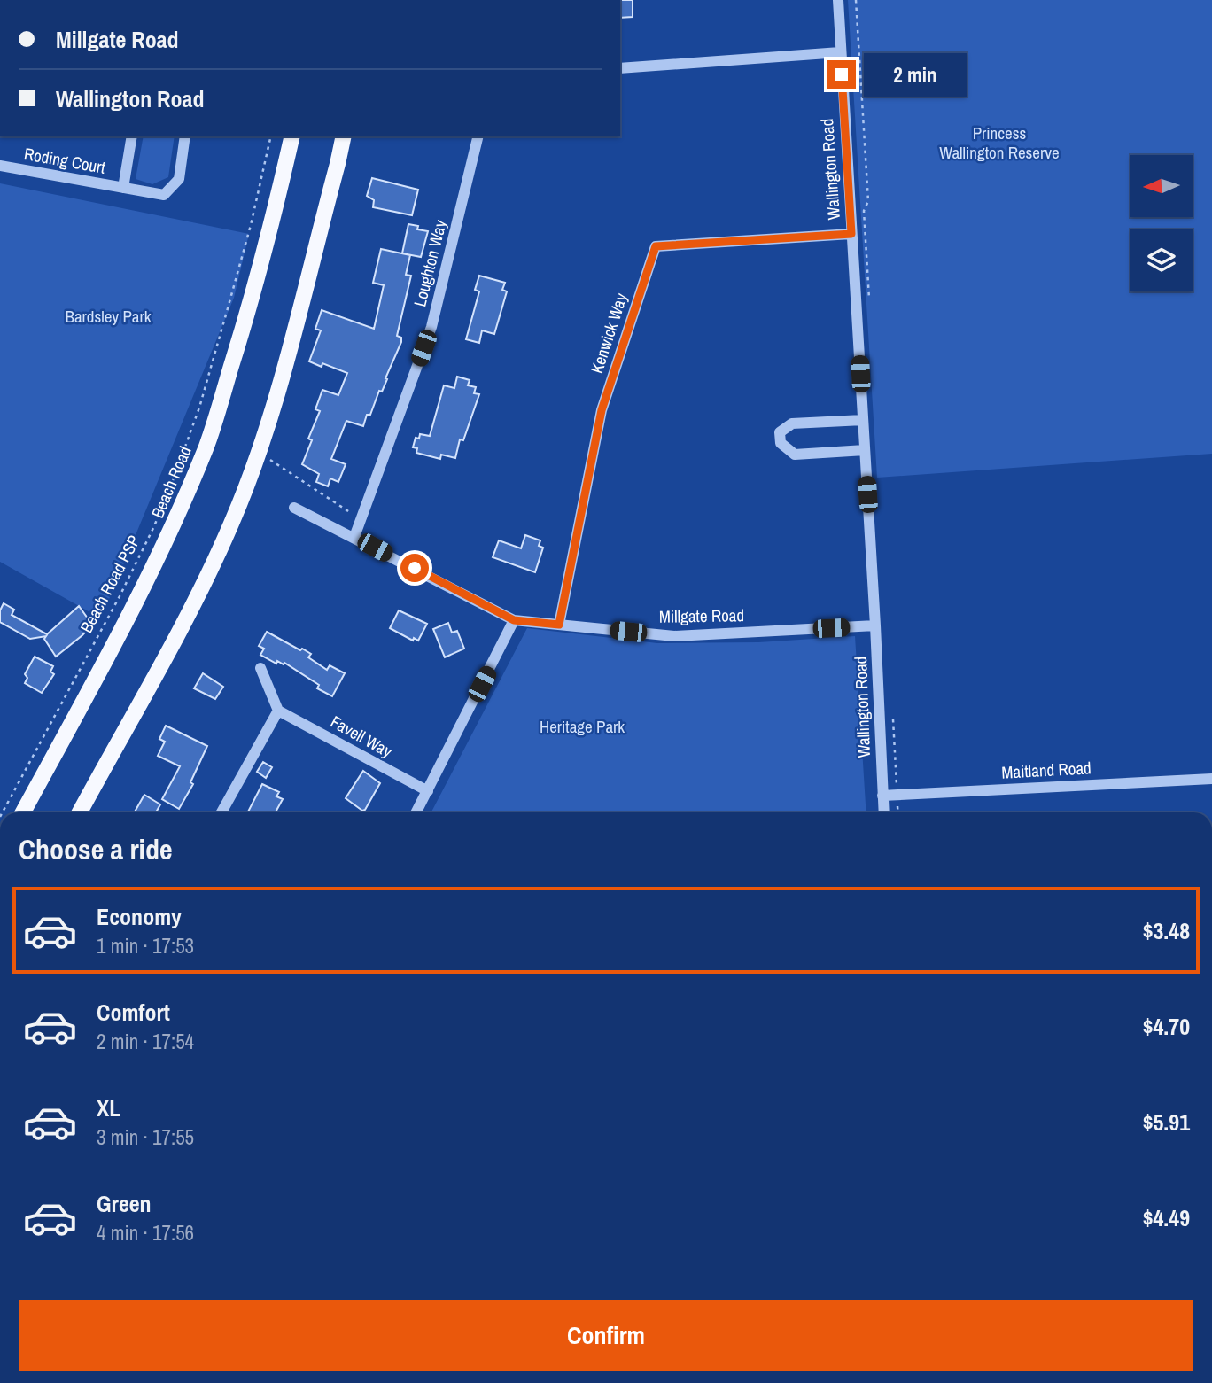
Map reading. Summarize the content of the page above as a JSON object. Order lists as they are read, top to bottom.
{
  "streets": {
    "main road": ["Beach Road"],
    "street": [
      "Roding Court",
      "Wallington Road",
      "Loughton Way",
      "Kenwick Way",
      "Millgate Road",
      "Favell Way",
      "Maitland Road"
    ],
    "path": ["Beach Road PSP"]
  },
  "crossings": [
    ["Wallington Road", "Kenwick Way"],
    ["Wallington Road", "Millgate Road"],
    ["Wallington Road", "Maitland Road"],
    ["Loughton Way", "Millgate Road"],
    ["Kenwick Way", "Millgate Road"]
  ],
  "parks": ["Princess Wallington Reserve", "Bardsley Park", "Heritage Park"],
  "north": "left",
  "page": {
    "banner": ["Millgate Road", "Wallington Road"],
    "bubble": "2 min",
    "heading": "Choose a ride",
    "list": [
      {
        "name": "Economy",
        "note": "1 min · 17:53",
        "value": "$3.48"
      },
      {
        "name": "Comfort",
        "note": "2 min · 17:54",
        "value": "$4.70"
      },
      {
        "name": "XL",
        "note": "3 min · 17:55",
        "value": "$5.91"
      },
      {
        "name": "Green",
        "note": "4 min · 17:56",
        "value": "$4.49"
      }
    ],
    "buttons": "Confirm"
  }
}
